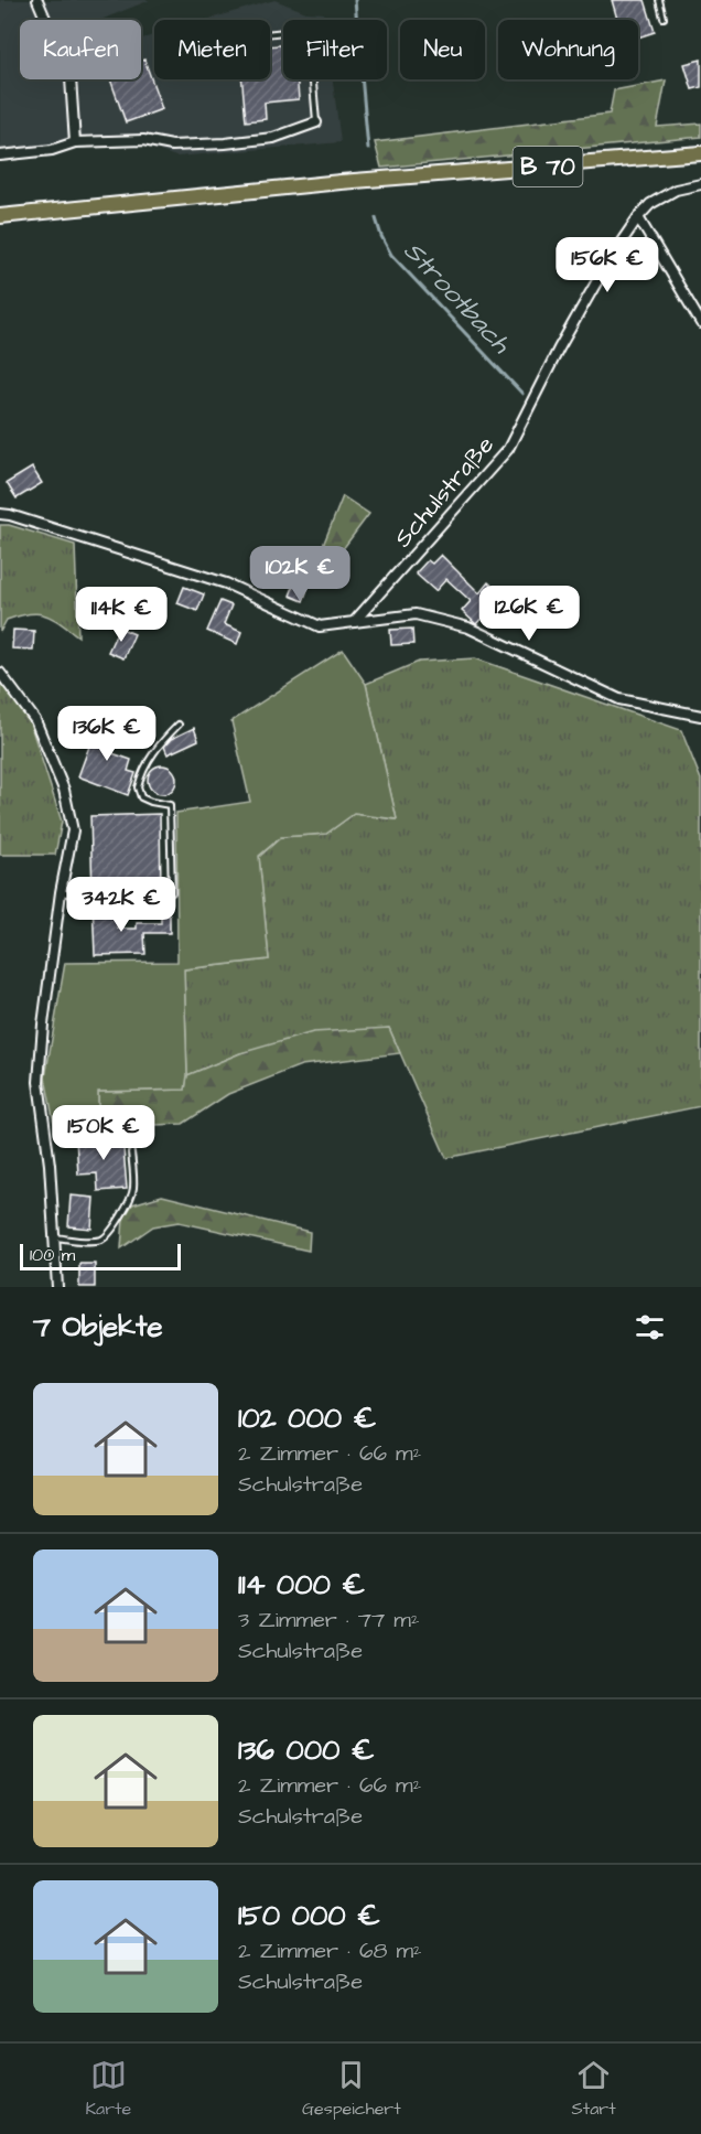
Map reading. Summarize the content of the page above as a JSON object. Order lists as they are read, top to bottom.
{
  "streets": {
    "main road": ["B 70"],
    "street": ["Schulstraße"]
  },
  "water": ["Strootbach"],
  "scale_bar": "100 m",
  "page": {
    "chip": [
      "Kaufen",
      "Mieten",
      "Filter",
      "Neu",
      "Wohnung"
    ],
    "price": [
      "156K €",
      "102K €",
      "126K €",
      "114K €",
      "136K €",
      "342K €",
      "150K €"
    ],
    "scale": "100 m",
    "heading": "7 Objekte",
    "list": [
      {
        "name": "102 000 €",
        "note": "2 Zimmer · 66 m² · Schulstraße"
      },
      {
        "name": "114 000 €",
        "note": "3 Zimmer · 77 m² · Schulstraße"
      },
      {
        "name": "136 000 €",
        "note": "2 Zimmer · 66 m² · Schulstraße"
      },
      {
        "name": "150 000 €",
        "note": "2 Zimmer · 68 m² · Schulstraße"
      }
    ],
    "tabs": ["Karte", "Gespeichert", "Start"]
  }
}
